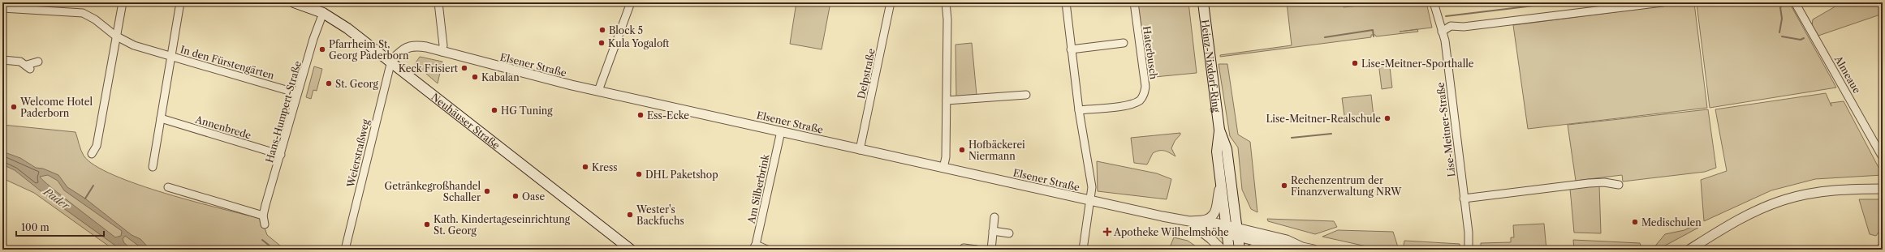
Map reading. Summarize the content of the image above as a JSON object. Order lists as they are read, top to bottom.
{
  "streets": {
    "main road": ["Heinz-Nixdorf-Ring", "Neuhäuser Straße"],
    "street": [
      "Haterbusch",
      "In den Fürstengärten",
      "Elsener Straße",
      "Delpstraße",
      "Almeaue",
      "Hans-Humpert-Straße",
      "Annenbrede",
      "Lise-Meitner-Straße",
      "Weierstraßweg",
      "Am Silberbrink"
    ]
  },
  "crossings": [
    ["In den Fürstengärten", "Hans-Humpert-Straße"],
    ["In den Fürstengärten", "Annenbrede"],
    ["Elsener Straße", "Heinz-Nixdorf-Ring"],
    ["Elsener Straße", "Delpstraße"],
    ["Elsener Straße", "Neuhäuser Straße"],
    ["Elsener Straße", "Weierstraßweg"],
    ["Elsener Straße", "Am Silberbrink"],
    ["Hans-Humpert-Straße", "Neuhäuser Straße"],
    ["Hans-Humpert-Straße", "Annenbrede"],
    ["Neuhäuser Straße", "Weierstraßweg"]
  ],
  "water": ["Pader"],
  "places": {
    "other": [
      "Block 5",
      "Kula Yogaloft",
      "Pfarrheim St, Georg Paderborn",
      "Lise-Meitner-Sporthalle",
      "Keck Frisiert",
      "Kabalan",
      "St. Georg",
      "Welcome Hotel Paderborn",
      "HG Tuning",
      "Ess-Ecke",
      "Lise-Meitner-Realschule",
      "Hofbäckerei Niermann",
      "Kress",
      "DHL Paketshop",
      "Rechenzentrum der Finanzverwaltung NRW",
      "Getränkegroßhandel Schaller",
      "Oase",
      "Wester's Backfuchs",
      "Medischulen",
      "Kath. Kindertageseinrichtung St. Georg"
    ],
    "health": ["Apotheke Wilhelmshöhe"]
  },
  "scale_bar": "100 m"
}
